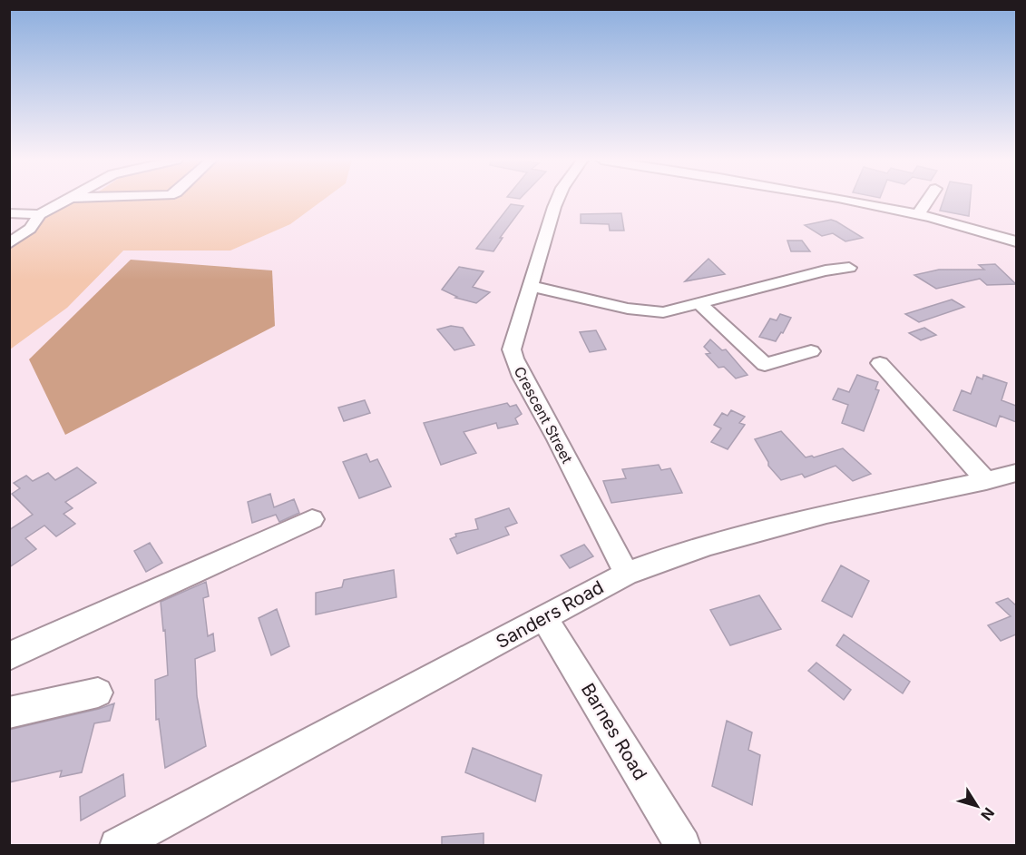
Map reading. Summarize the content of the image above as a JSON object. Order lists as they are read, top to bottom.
{
  "streets": {
    "street": ["Crescent Street", "Sanders Road", "Barnes Road"]
  },
  "crossings": [
    ["Crescent Street", "Sanders Road"],
    ["Sanders Road", "Barnes Road"]
  ],
  "north": "bottom right"
}
